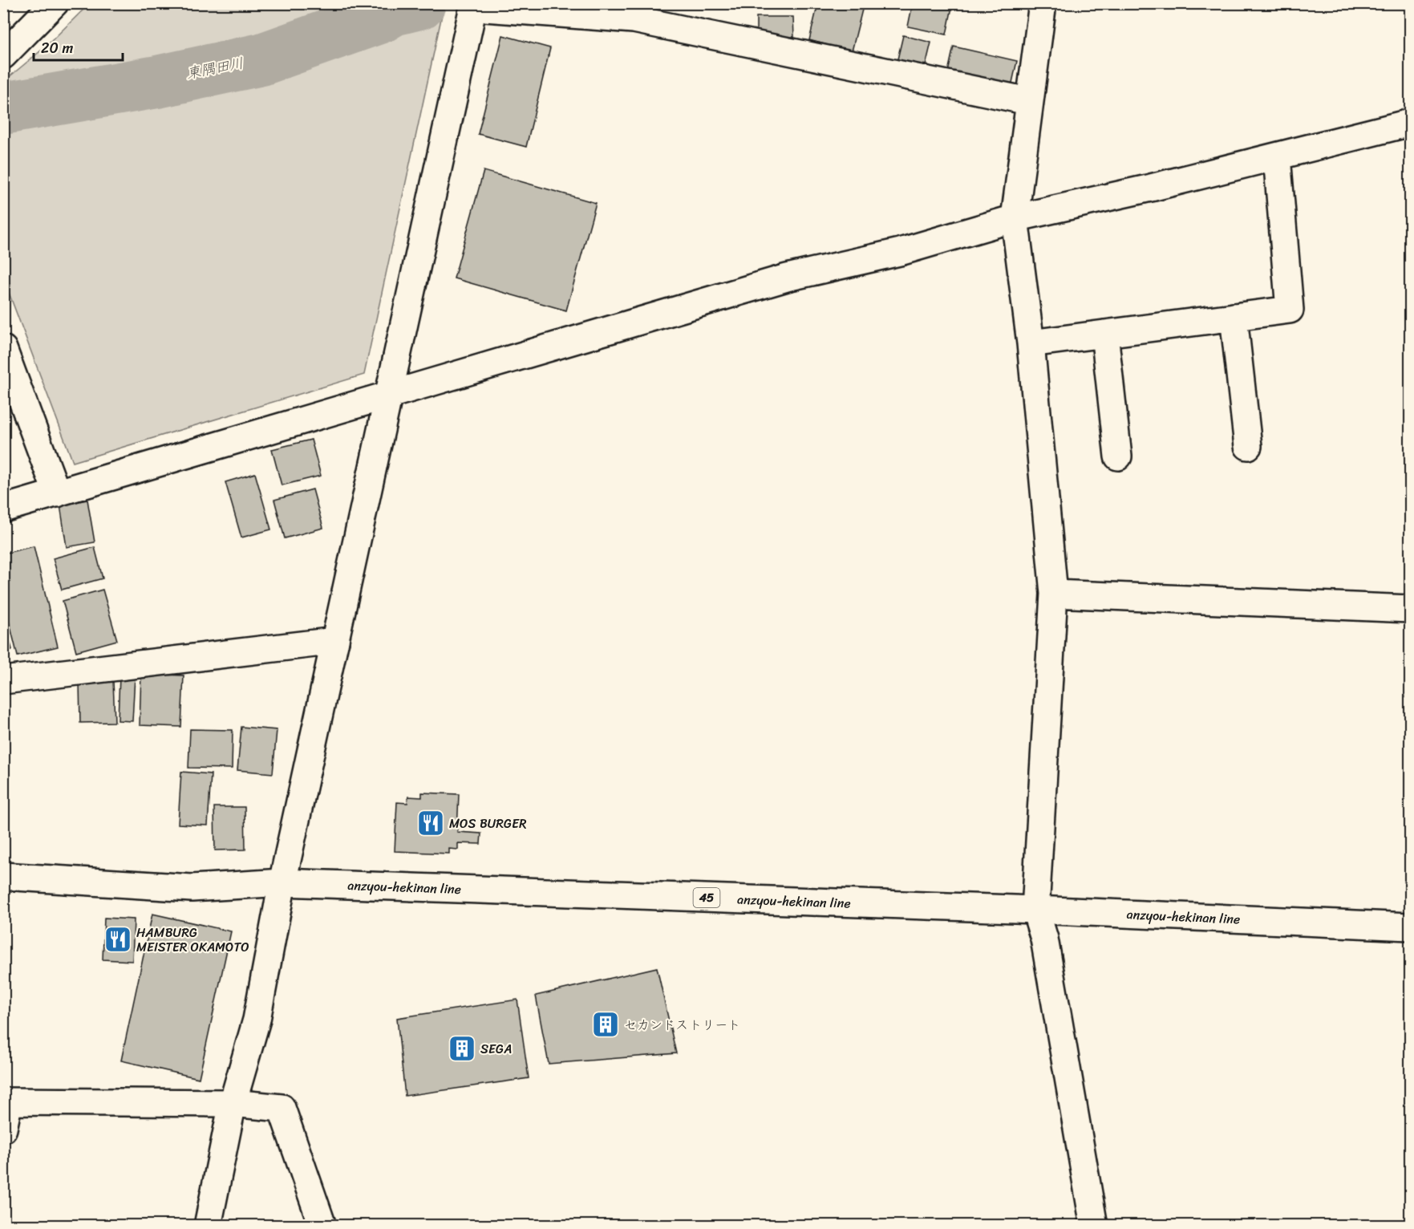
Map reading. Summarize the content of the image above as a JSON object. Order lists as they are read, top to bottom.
{
  "streets": {
    "street": ["anzyou-hekinan line", "45"]
  },
  "water": ["東隅田川"],
  "places": {
    "restaurant": ["MOS BURGER", "HAMBURG MEISTER OKAMOTO"],
    "building": ["セカンドストリート", "SEGA"]
  },
  "scale_bar": "20 m"
}
